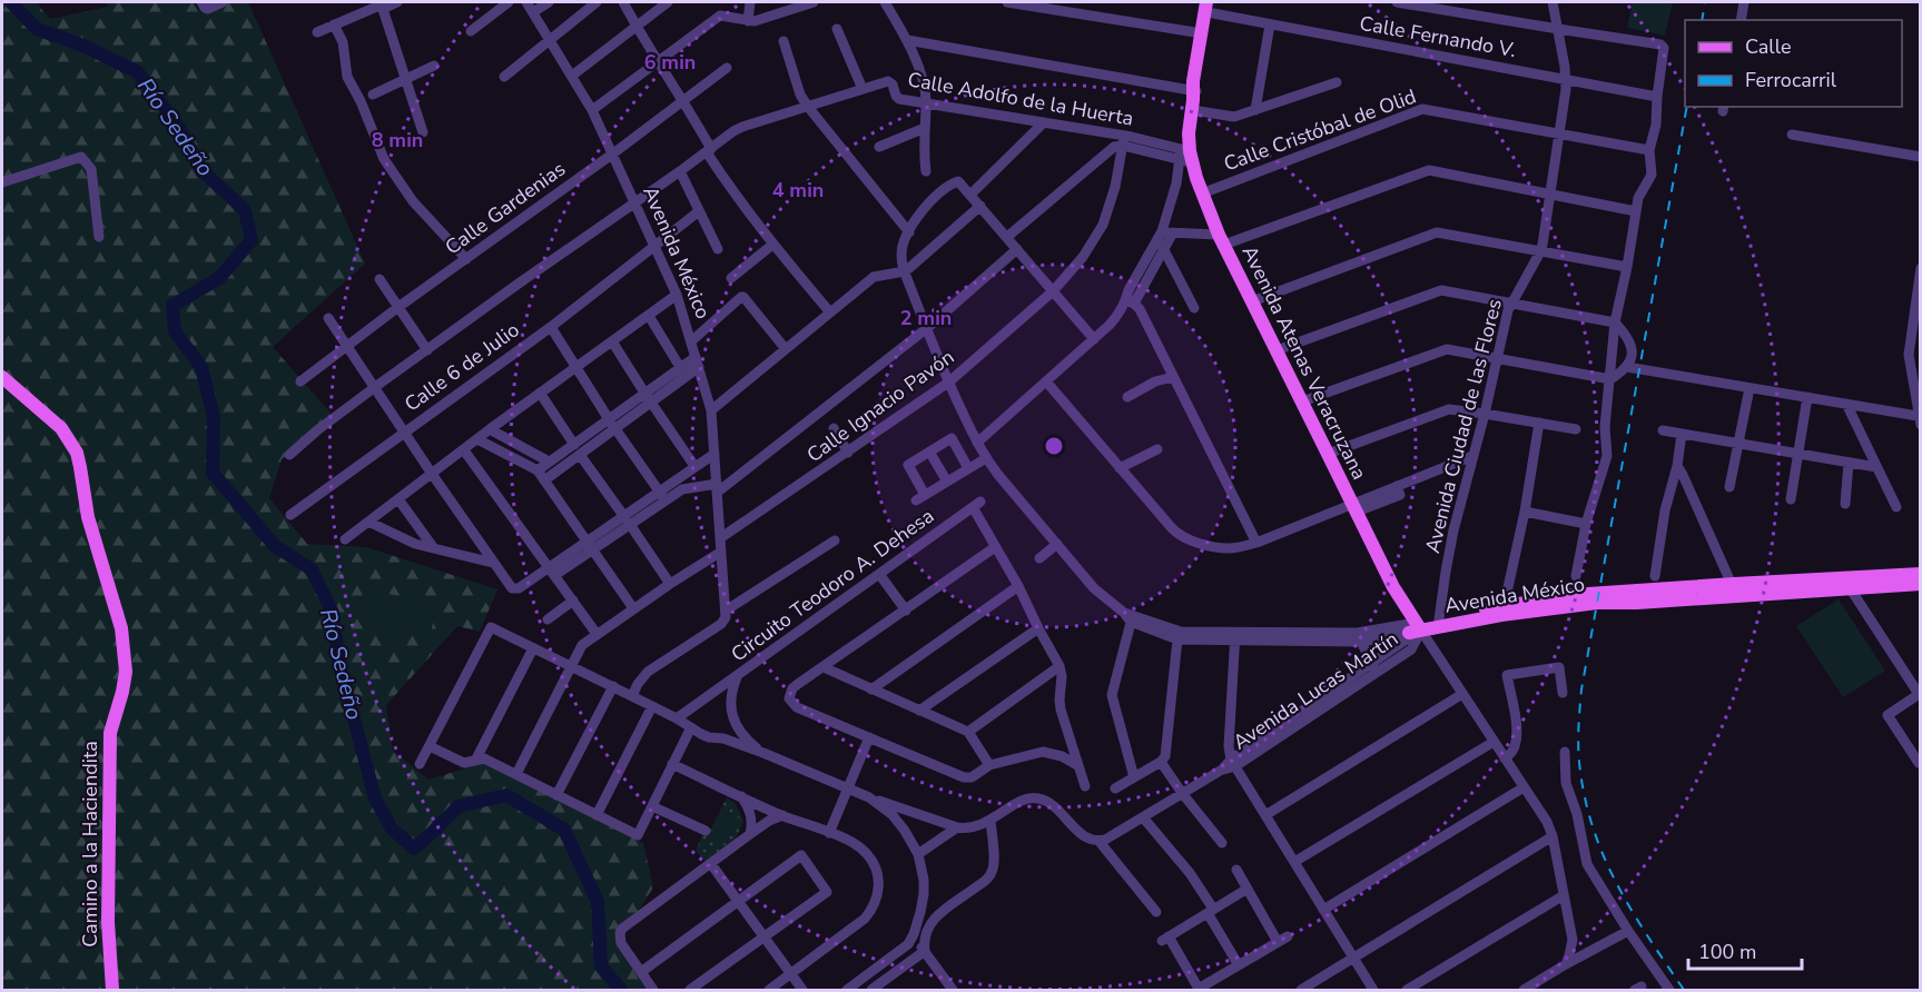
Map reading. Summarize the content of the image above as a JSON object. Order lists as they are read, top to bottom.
{
  "streets": {
    "main road": ["Avenida México", "Avenida Atenas Veracruzana", "Camino a la Haciendita"],
    "street": [
      "Calle Fernando V.",
      "Calle Adolfo de la Huerta",
      "Calle Cristóbal de Olid",
      "Calle Gardenias",
      "Calle 6 de Julio",
      "Calle Ignacio Pavón",
      "Avenida Ciudad de las Flores",
      "Circuito Teodoro A. Dehesa",
      "Avenida Lucas Martín"
    ]
  },
  "crossings": [
    ["Calle Fernando V.", "Avenida Atenas Veracruzana"],
    ["Calle Fernando V.", "Avenida Ciudad de las Flores"],
    ["Calle Adolfo de la Huerta", "Avenida México"],
    ["Calle Adolfo de la Huerta", "Avenida Atenas Veracruzana"],
    ["Calle Adolfo de la Huerta", "Calle Ignacio Pavón"],
    ["Calle Cristóbal de Olid", "Avenida Atenas Veracruzana"],
    ["Calle Cristóbal de Olid", "Avenida Ciudad de las Flores"],
    ["Calle Gardenias", "Avenida México"],
    ["Avenida México", "Avenida Atenas Veracruzana"],
    ["Avenida México", "Calle 6 de Julio"],
    ["Avenida México", "Calle Ignacio Pavón"],
    ["Avenida México", "Avenida Ciudad de las Flores"],
    ["Avenida México", "Avenida Lucas Martín"],
    ["Avenida Atenas Veracruzana", "Avenida Lucas Martín"]
  ],
  "water": ["Río Sedeño"],
  "legend": ["Calle", "Ferrocarril"],
  "scale_bar": "100 m",
  "rings": [
    "6 min",
    "8 min",
    "4 min",
    "2 min"
  ]
}
